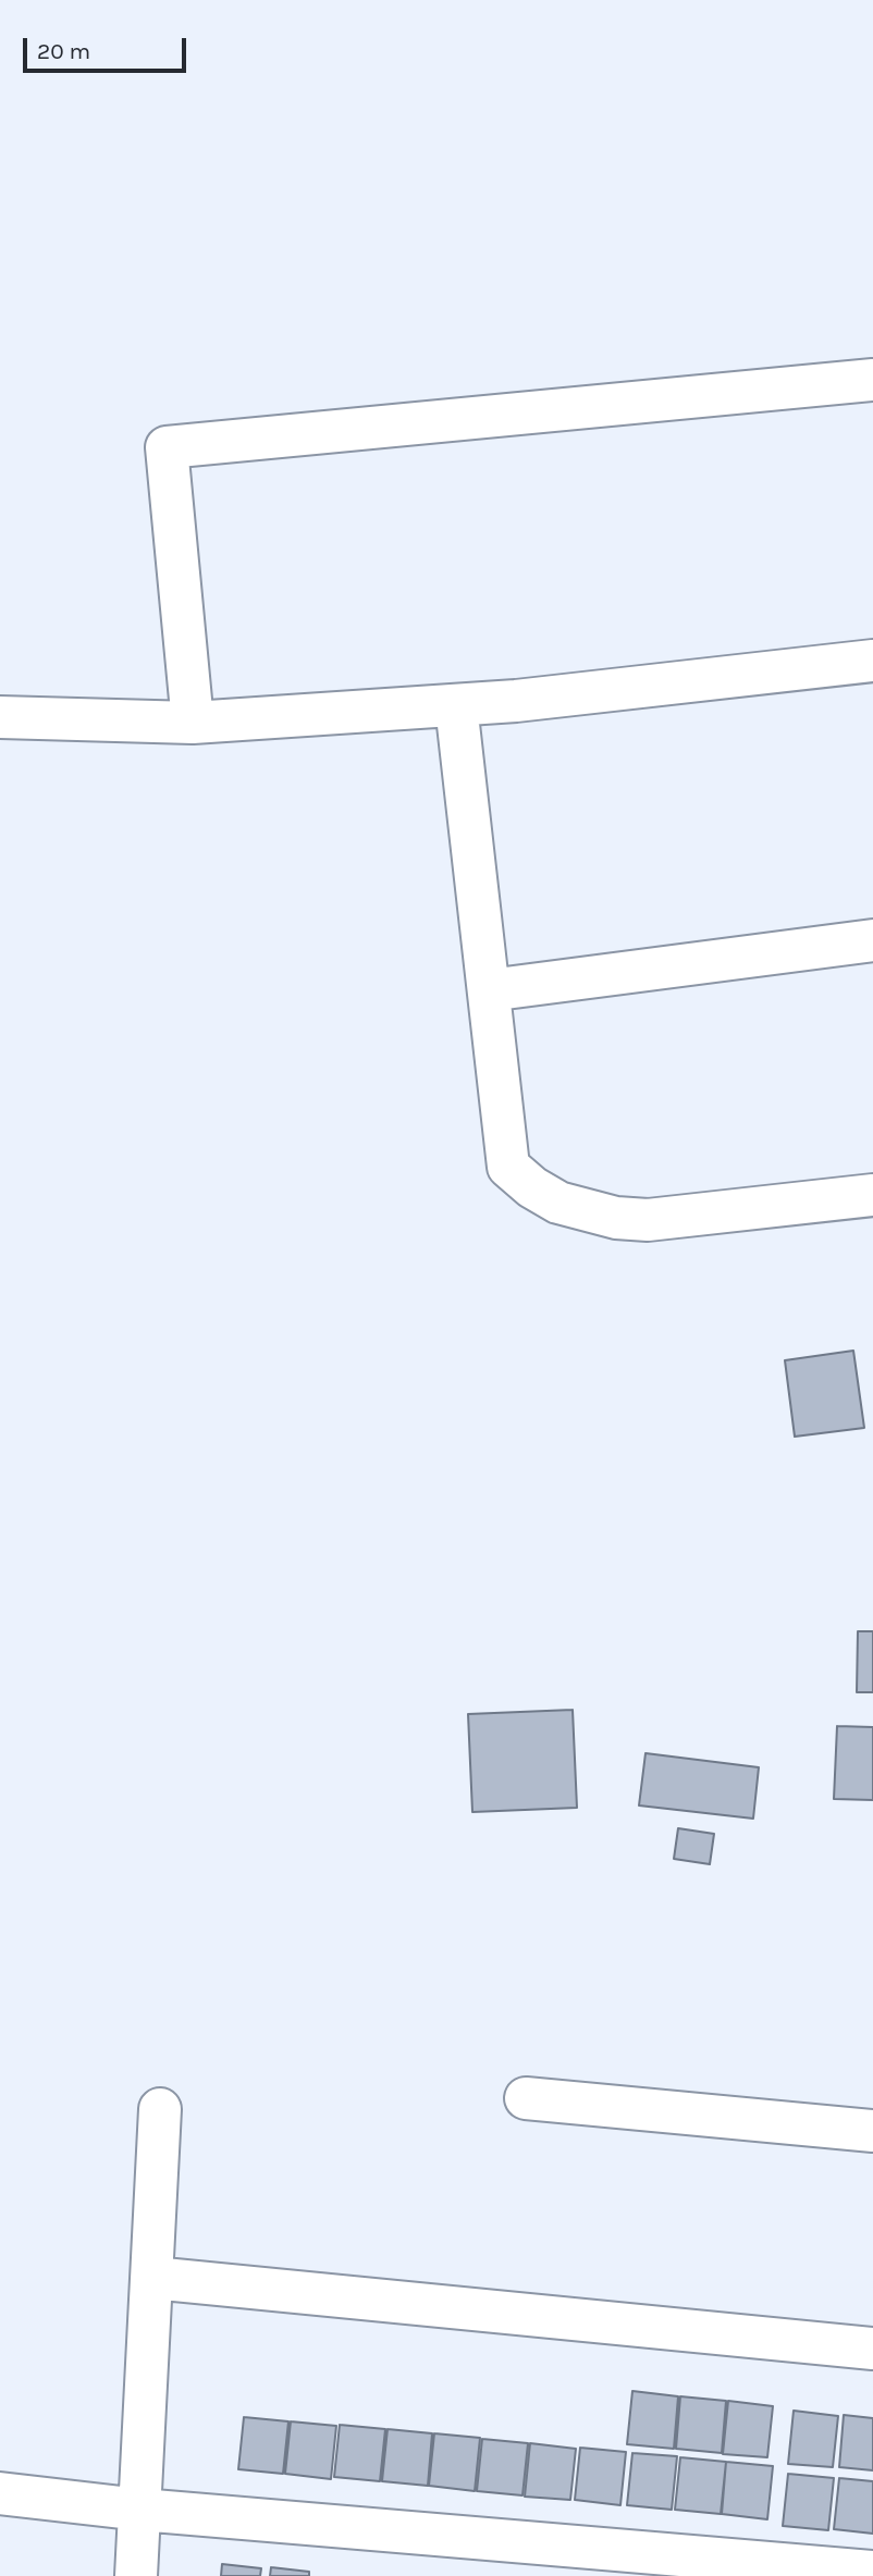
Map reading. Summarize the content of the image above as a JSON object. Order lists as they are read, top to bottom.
{
  "scale_bar": "20 m"
}
